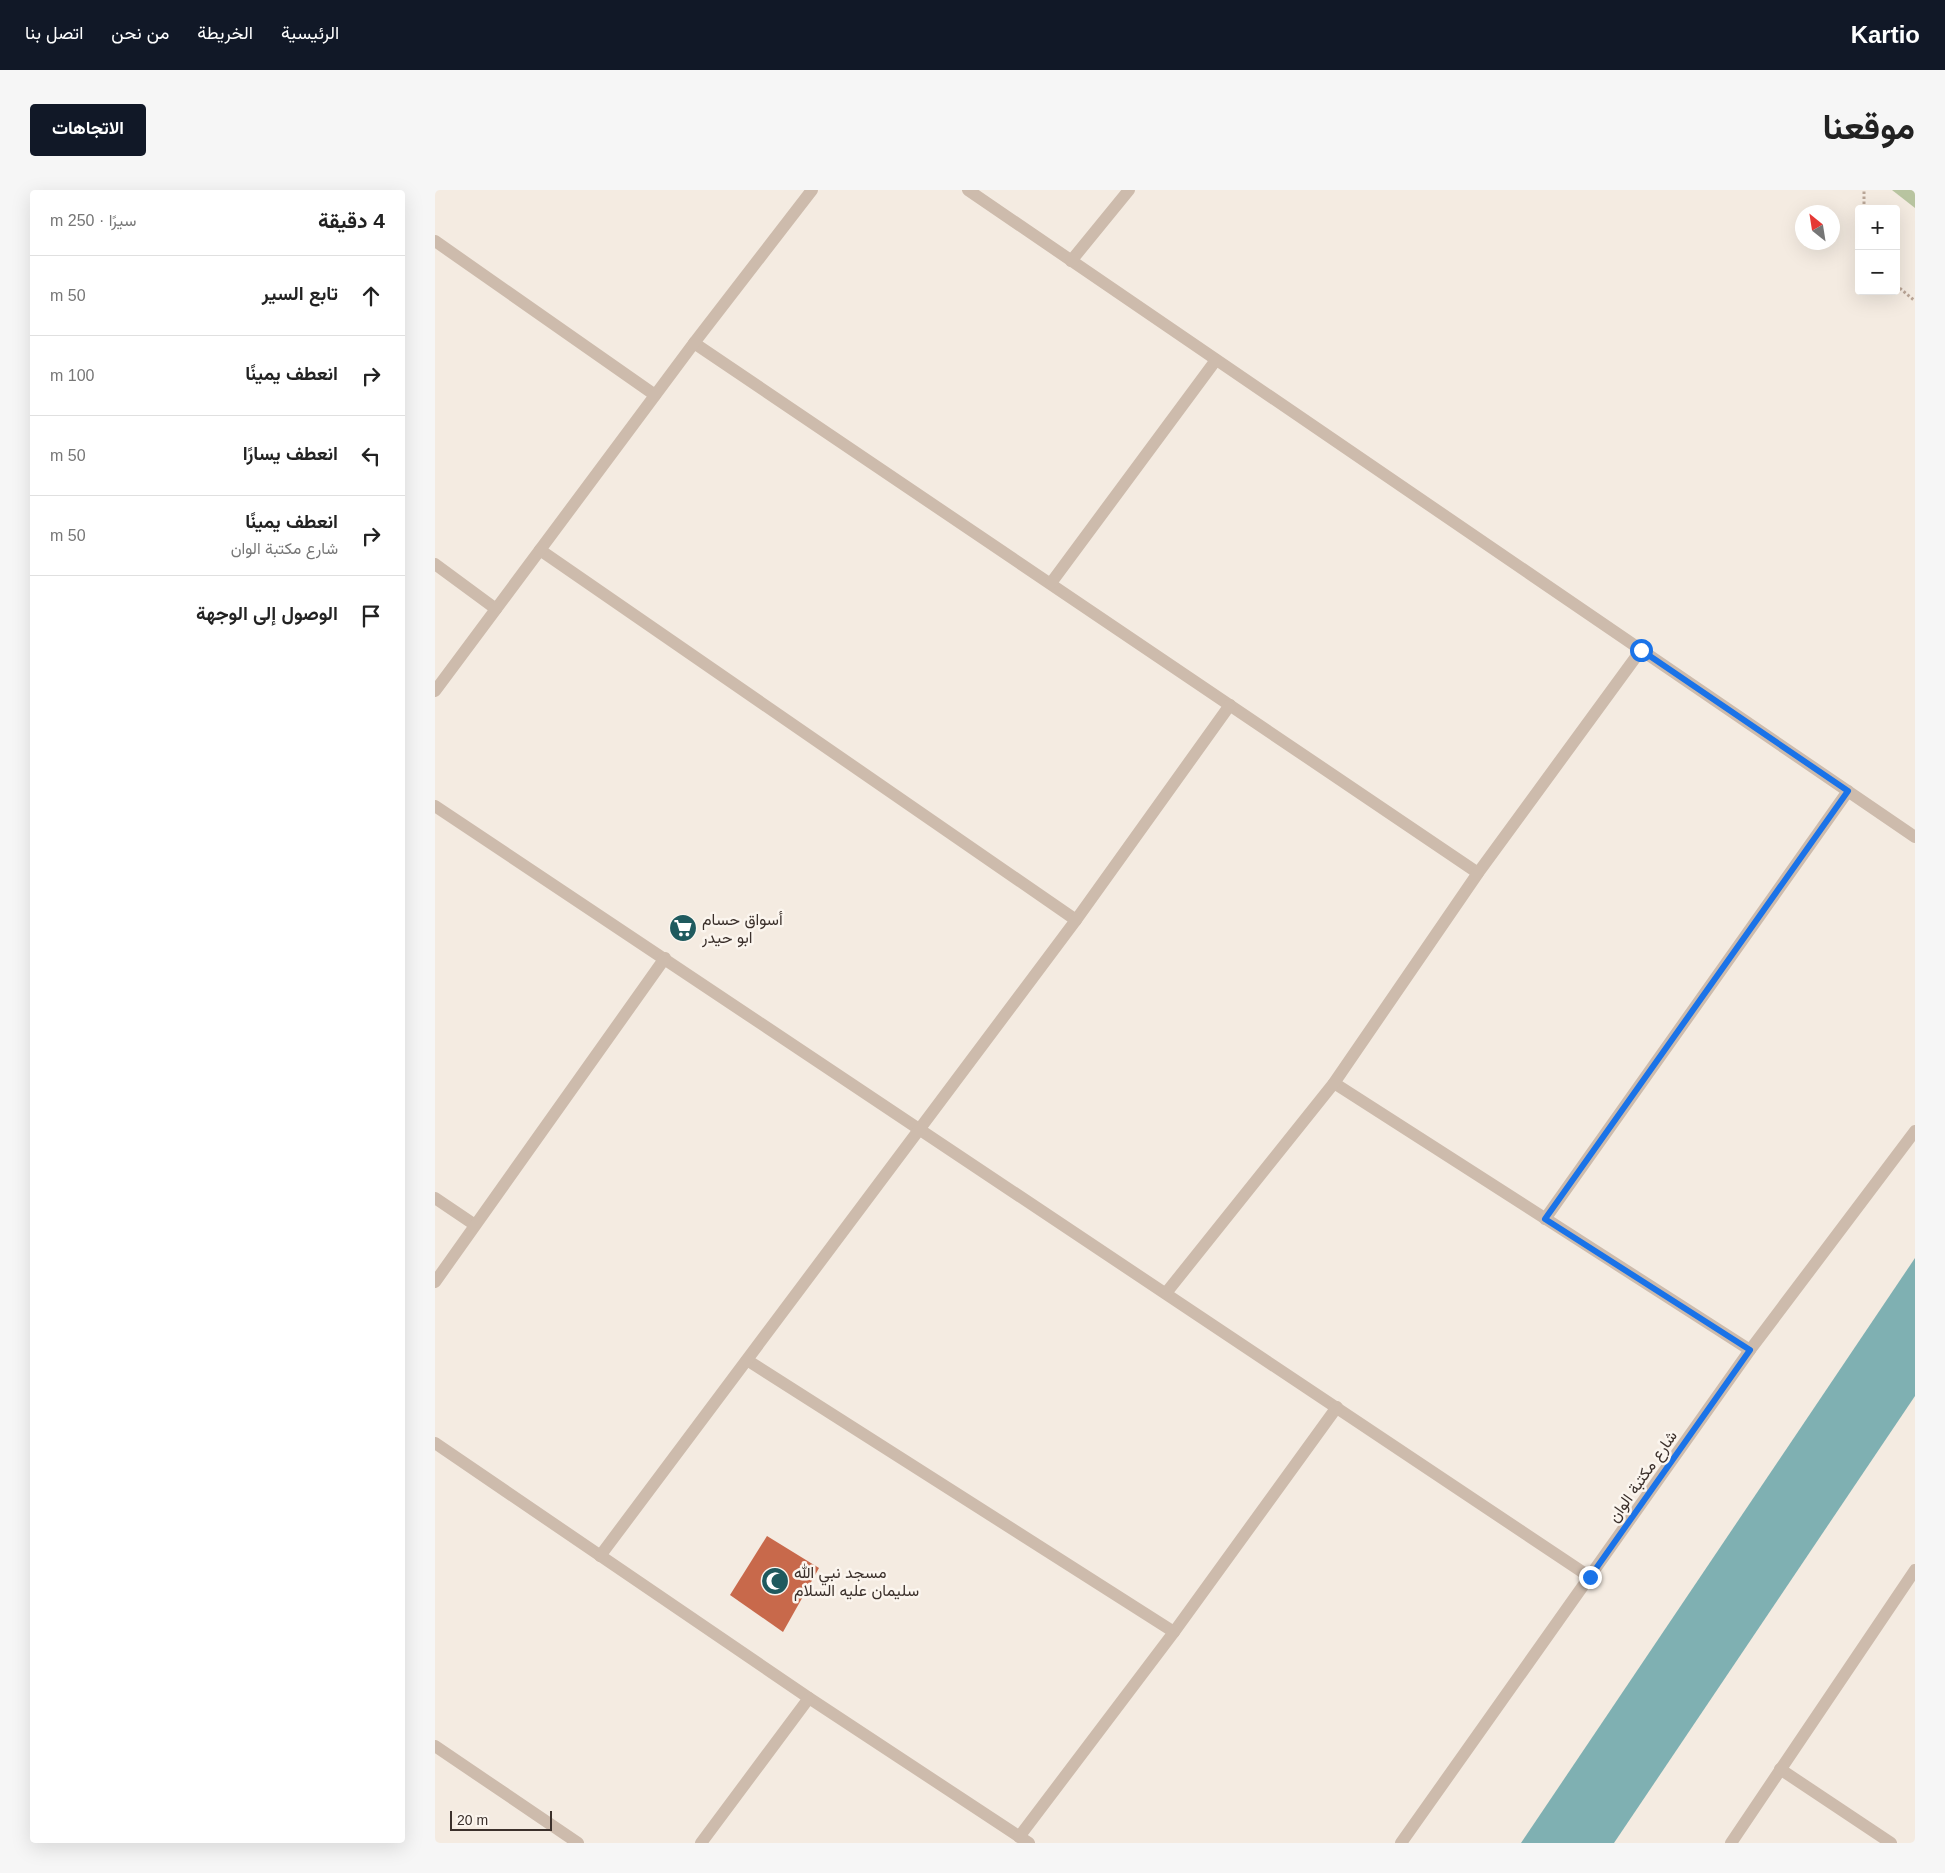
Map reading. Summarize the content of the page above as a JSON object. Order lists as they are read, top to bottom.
{
  "streets": {
    "street": ["شارع مكتبة الوان"]
  },
  "places": {
    "supermarket": ["أسواق حسام ابو حيدر"],
    "mosque": ["مسجد نبي الله سليمان عليه السلام"]
  },
  "scale_bar": "20 m",
  "north": "top left",
  "page": {
    "header": "Kartio",
    "nav": [
      "الرئيسية",
      "الخريطة",
      "من نحن",
      "اتصل بنا"
    ],
    "title": "موقعنا",
    "buttons": "الاتجاهات",
    "heading": ["4 دقيقة", "سيرًا · 250 m"],
    "map_buttons": ["+", "−"],
    "list": [
      ["تابع السير", "50 m"],
      ["انعطف يمينًا", "100 m"],
      ["انعطف يسارًا", "50 m"],
      ["انعطف يمينًا", "شارع مكتبة الوان", "50 m"],
      "الوصول إلى الوجهة"
    ],
    "scale": "20 m"
  }
}
